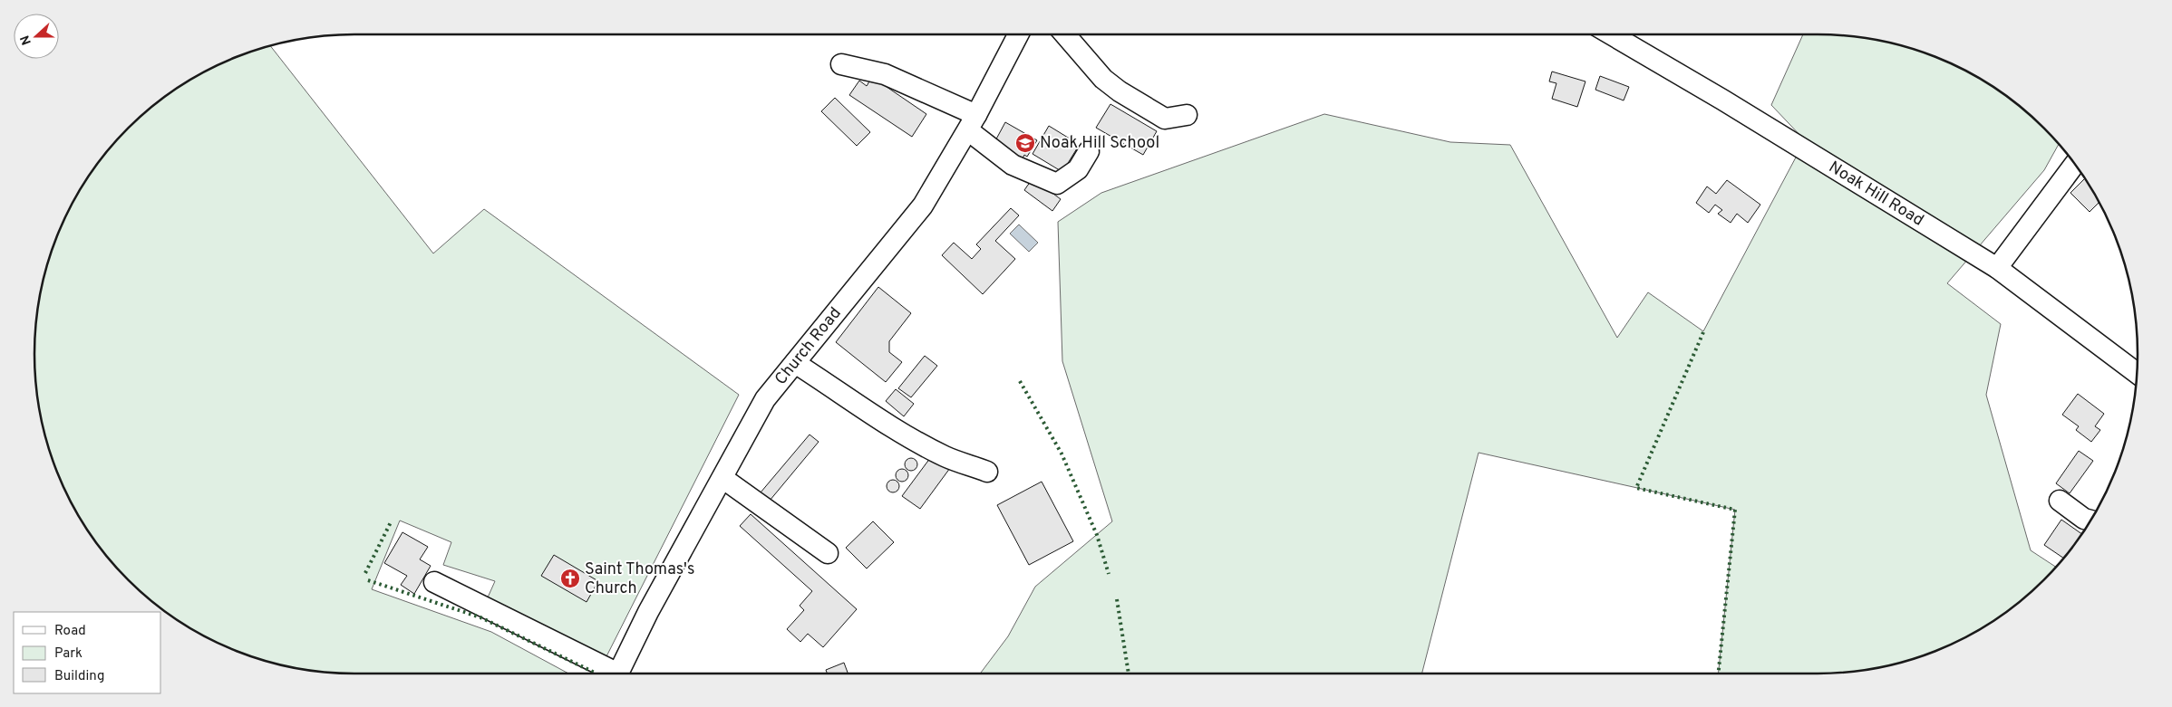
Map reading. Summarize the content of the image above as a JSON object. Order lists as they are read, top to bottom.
{
  "streets": {
    "street": ["Noak Hill Road", "Church Road"]
  },
  "places": {
    "school or university": ["Noak Hill School"],
    "church": ["Saint Thomas's Church"]
  },
  "legend": ["Road", "Park", "Building"],
  "north": "left"
}
